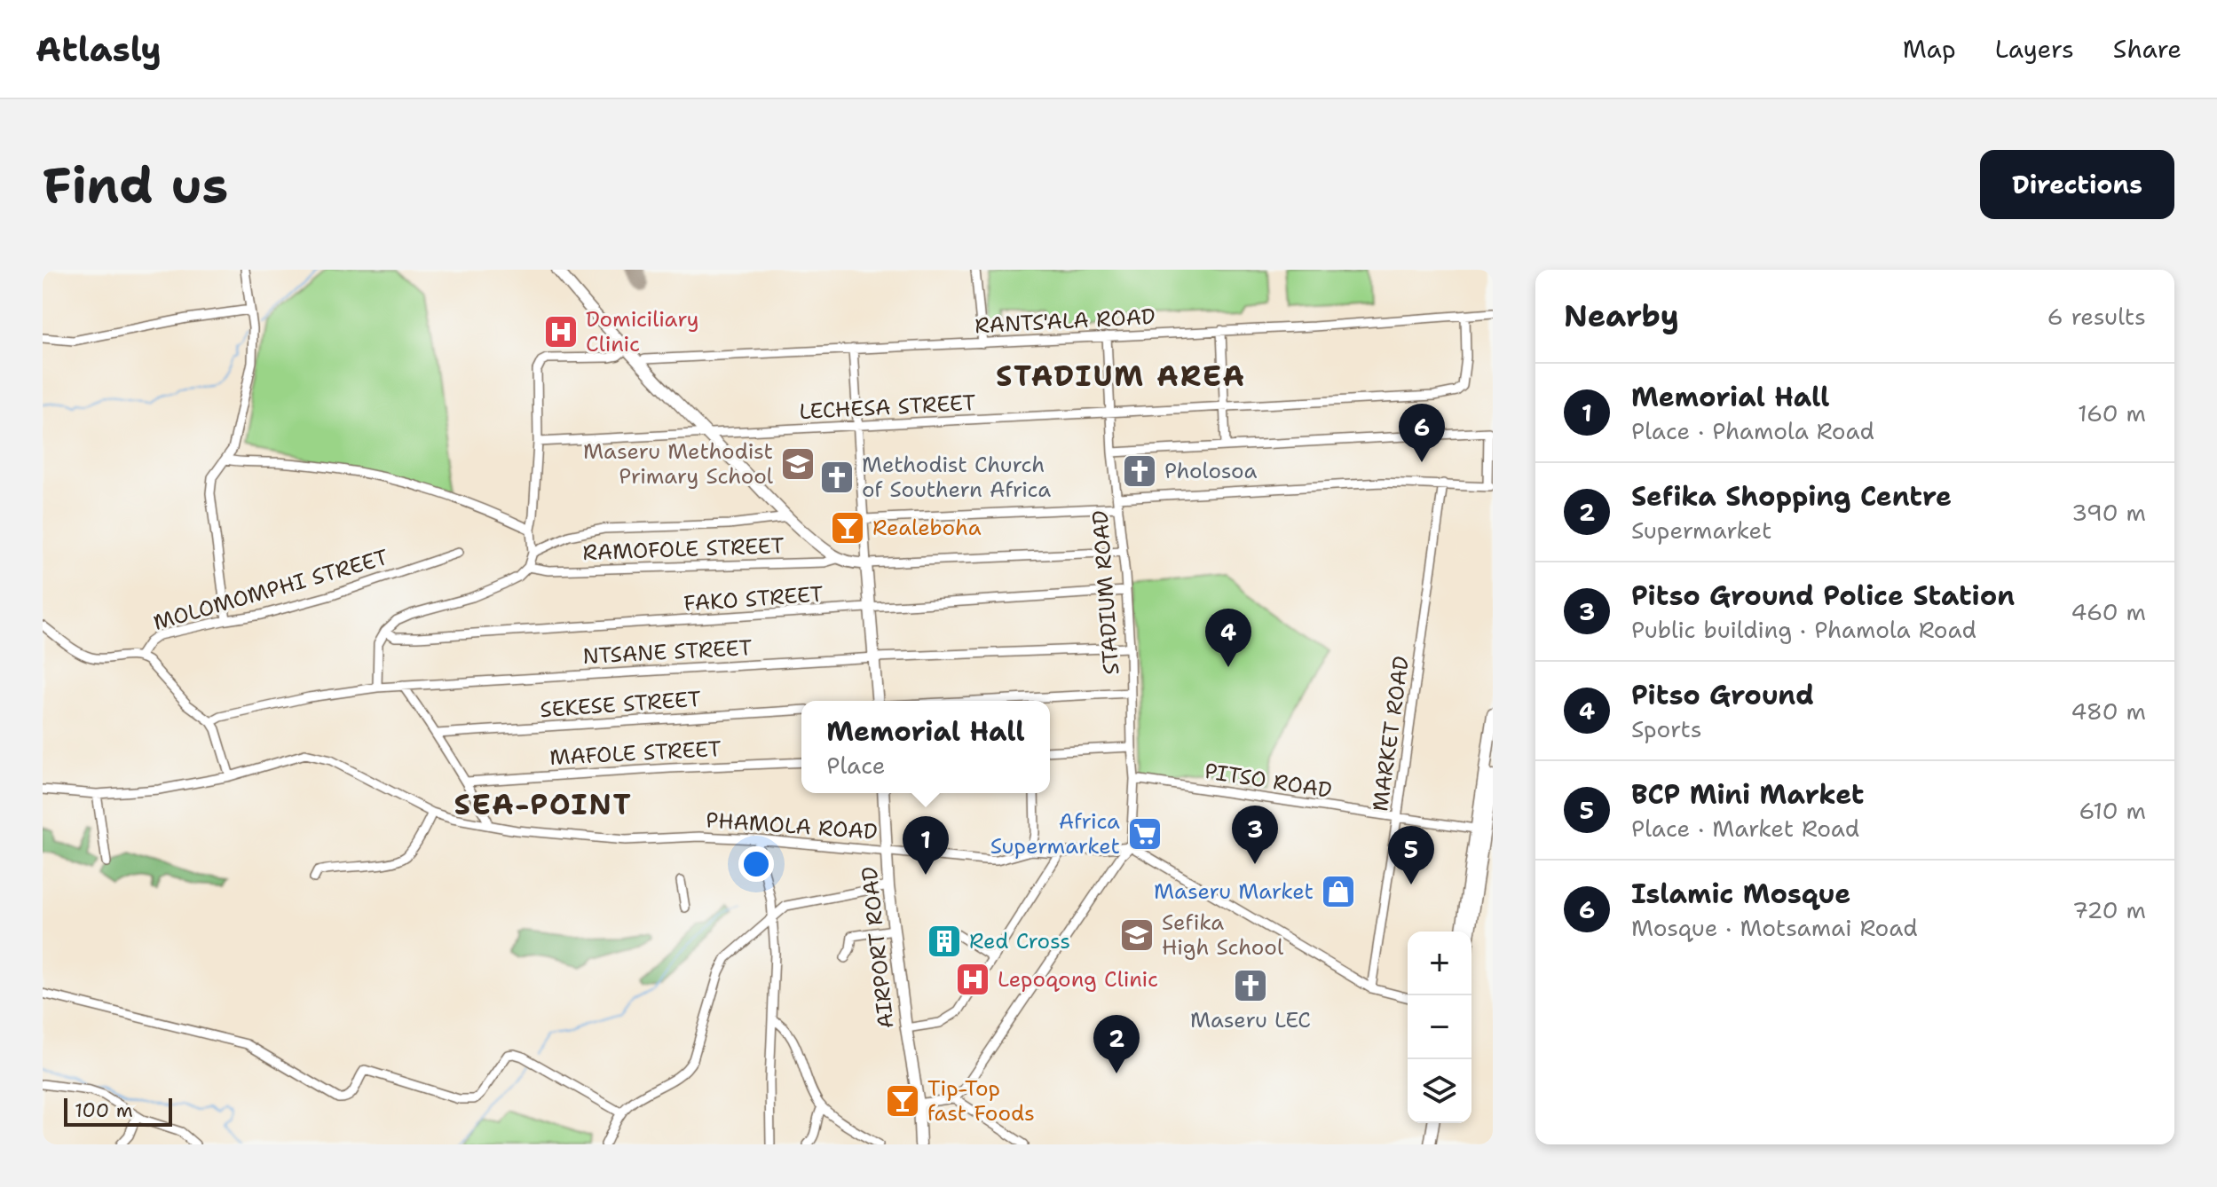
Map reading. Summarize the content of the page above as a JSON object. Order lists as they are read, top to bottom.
{
  "streets": {
    "main road": ["AIRPORT ROAD"],
    "street": [
      "RANTS'ALA ROAD",
      "LECHESA STREET",
      "RAMOFOLE STREET",
      "MOLOMOMPHI STREET",
      "STADIUM ROAD",
      "FAKO STREET",
      "NTSANE STREET",
      "SEKESE STREET",
      "MARKET ROAD",
      "MAFOLE STREET",
      "PITSO ROAD",
      "PHAMOLA ROAD"
    ]
  },
  "crossings": [
    ["RANTS'ALA ROAD", "LECHESA STREET"],
    ["RANTS'ALA ROAD", "STADIUM ROAD"],
    ["LECHESA STREET", "STADIUM ROAD"],
    ["STADIUM ROAD", "FAKO STREET"],
    ["STADIUM ROAD", "NTSANE STREET"],
    ["STADIUM ROAD", "PITSO ROAD"],
    ["STADIUM ROAD", "PHAMOLA ROAD"],
    ["MARKET ROAD", "PITSO ROAD"],
    ["PHAMOLA ROAD", "AIRPORT ROAD"]
  ],
  "districts": ["STADIUM AREA", "SEA-POINT"],
  "places": {
    "hospital": ["Domiciliary Clinic", "Lepoqong Clinic"],
    "school or university": ["Maseru Methodist Primary School", "Sefika High School"],
    "church": ["Pholosoa", "Methodist Church of Southern Africa", "Maseru LEC"],
    "bar": ["Realeboha", "Tip-Top fast Foods"],
    "supermarket": ["Africa Supermarket"],
    "shop": ["Maseru Market"],
    "building": ["Red Cross"]
  },
  "scale_bar": "100 m",
  "page": {
    "header": "Atlasly",
    "nav": ["Map", "Layers", "Share"],
    "buttons": "Directions",
    "title": "Find us",
    "heading": ["Nearby", "6 results"],
    "list": [
      {
        "mark": "1",
        "name": "Memorial Hall",
        "note": "Place · Phamola Road",
        "value": "160 m"
      },
      {
        "mark": "2",
        "name": "Sefika Shopping Centre",
        "note": "Supermarket",
        "value": "390 m"
      },
      {
        "mark": "3",
        "name": "Pitso Ground Police Station",
        "note": "Public building · Phamola Road",
        "value": "460 m"
      },
      {
        "mark": "4",
        "name": "Pitso Ground",
        "note": "Sports",
        "value": "480 m"
      },
      {
        "mark": "5",
        "name": "BCP Mini Market",
        "note": "Place · Market Road",
        "value": "610 m"
      },
      {
        "mark": "6",
        "name": "Islamic Mosque",
        "note": "Mosque · Motsamai Road",
        "value": "720 m"
      }
    ],
    "pins": [
      "6",
      "4",
      "3",
      "1",
      "5",
      "2"
    ],
    "popup": ["Memorial Hall", "Place"],
    "map_buttons": ["+", "−"],
    "scale": "100 m"
  }
}
